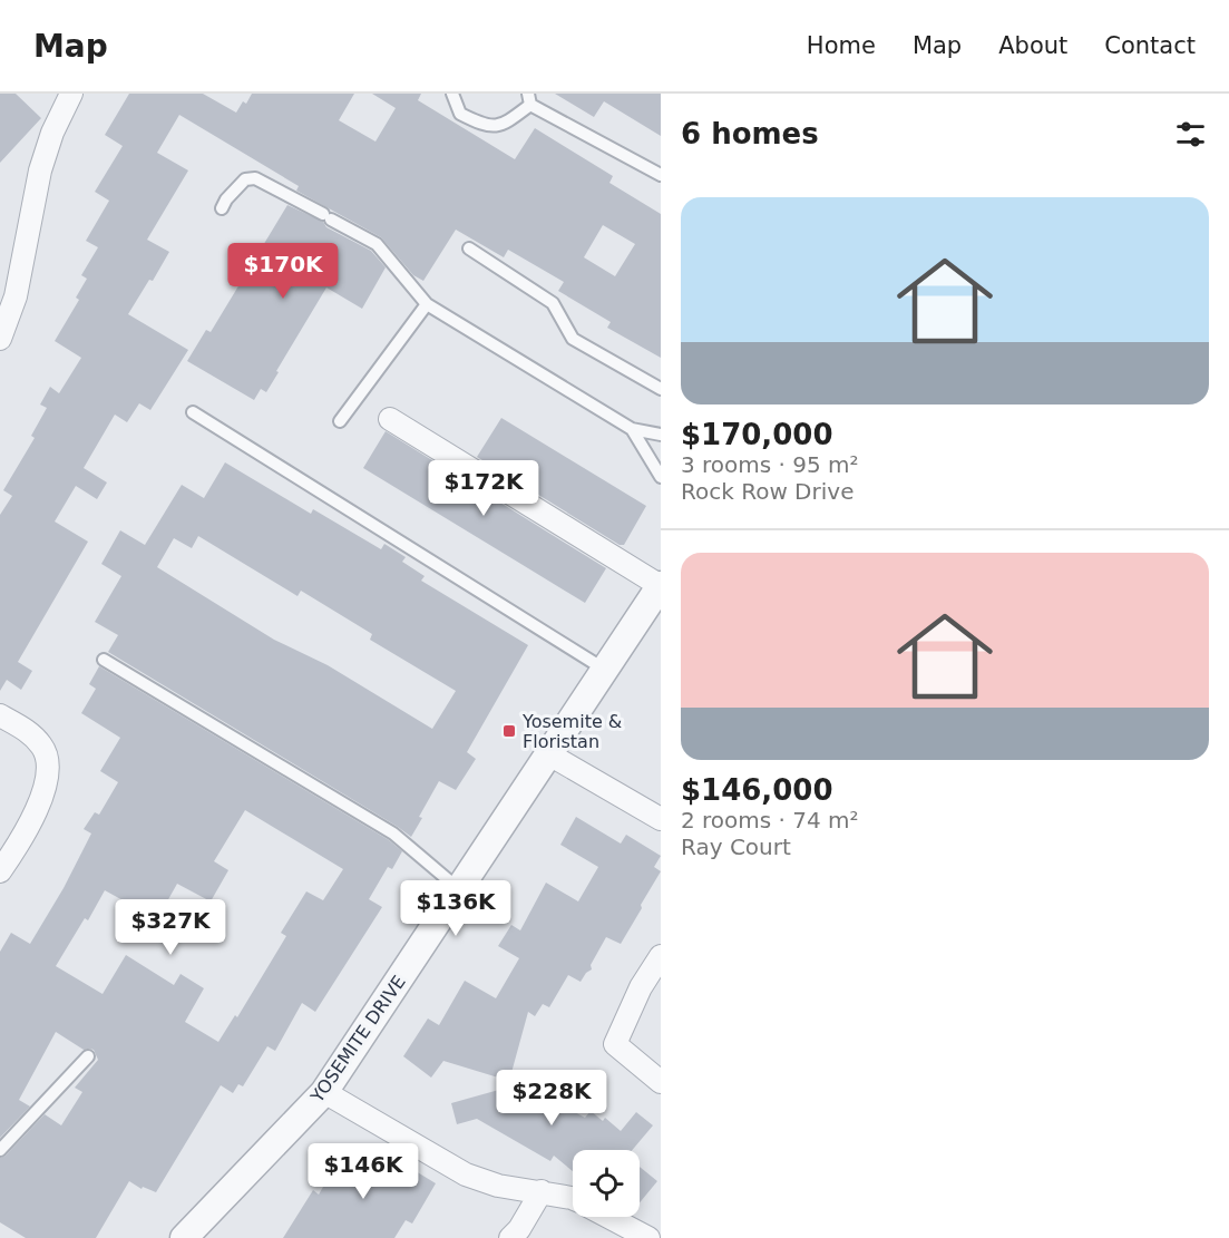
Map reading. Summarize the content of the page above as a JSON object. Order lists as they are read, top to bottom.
{
  "streets": {
    "street": ["YOSEMITE DRIVE"]
  },
  "places": {
    "transit": ["Yosemite & Floristan"]
  },
  "page": {
    "header": "Map",
    "nav": [
      "Home",
      "Map",
      "About",
      "Contact"
    ],
    "heading": "6 homes",
    "list": [
      {
        "name": "$170,000",
        "note": "3 rooms · 95 m² · Rock Row Drive"
      },
      {
        "name": "$146,000",
        "note": "2 rooms · 74 m² · Ray Court"
      }
    ],
    "price": [
      "$170K",
      "$172K",
      "$136K",
      "$327K",
      "$228K",
      "$146K"
    ]
  }
}
